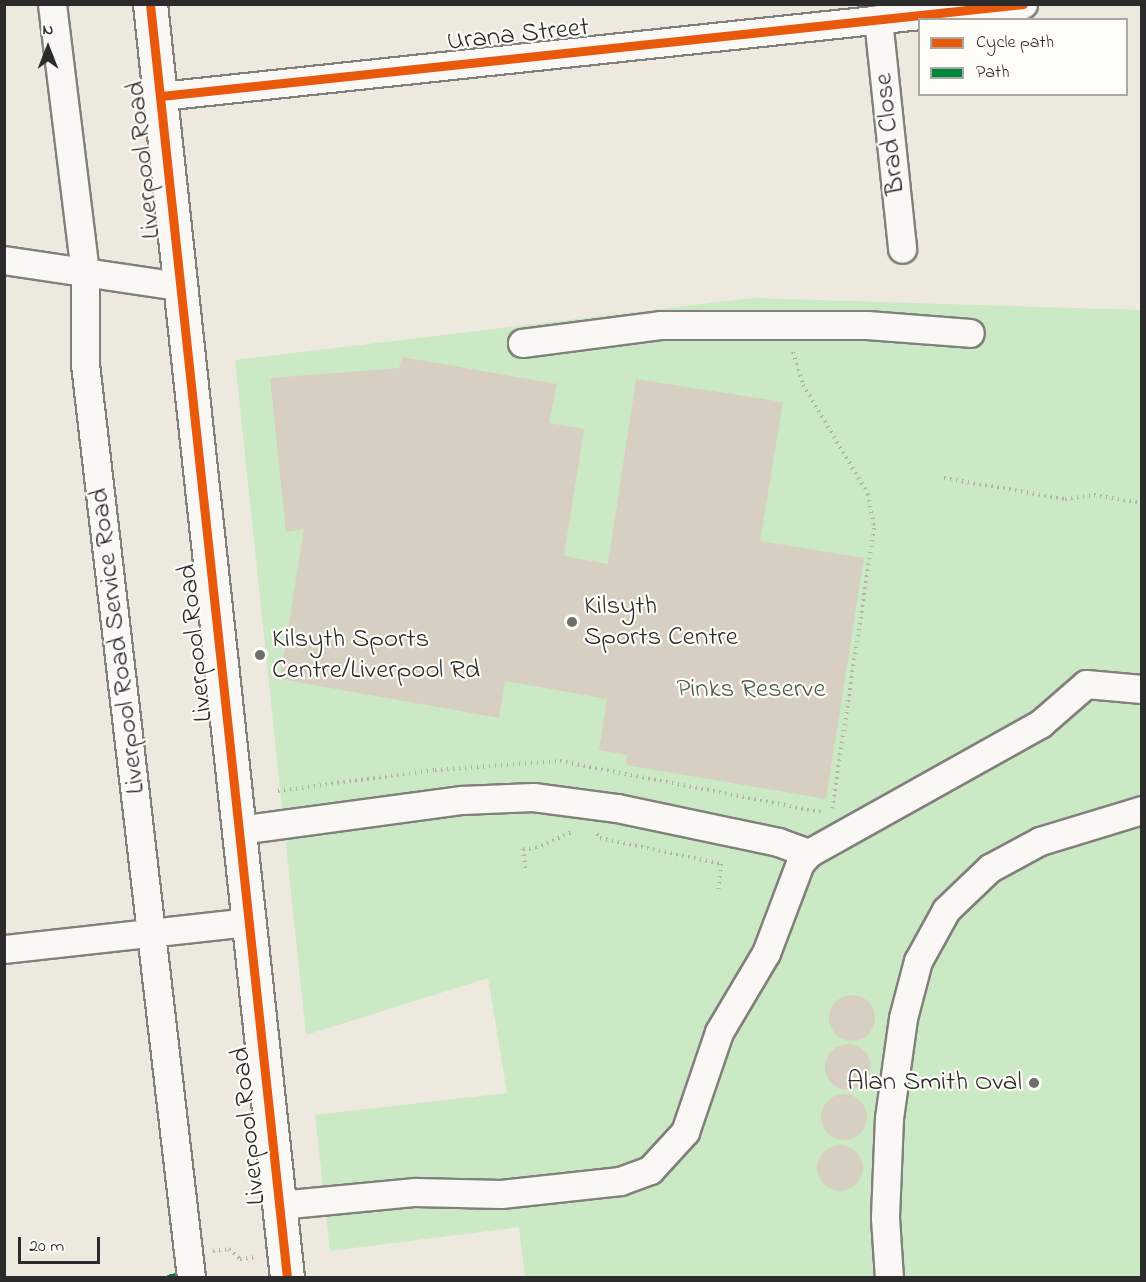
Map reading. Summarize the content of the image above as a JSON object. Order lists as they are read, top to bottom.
{
  "streets": {
    "main road": ["Liverpool Road"],
    "street": ["Urana Street", "Brad Close", "Liverpool Road Service Road"]
  },
  "crossings": [
    ["Urana Street", "Brad Close"],
    ["Urana Street", "Liverpool Road"]
  ],
  "parks": ["Pinks Reserve"],
  "places": ["Kilsyth Sports Centre", "Kilsyth Sports Centre/Liverpool Rd", "Alan Smith Oval"],
  "legend": ["Cycle path", "Path"],
  "scale_bar": "20 m",
  "north": "top"
}
